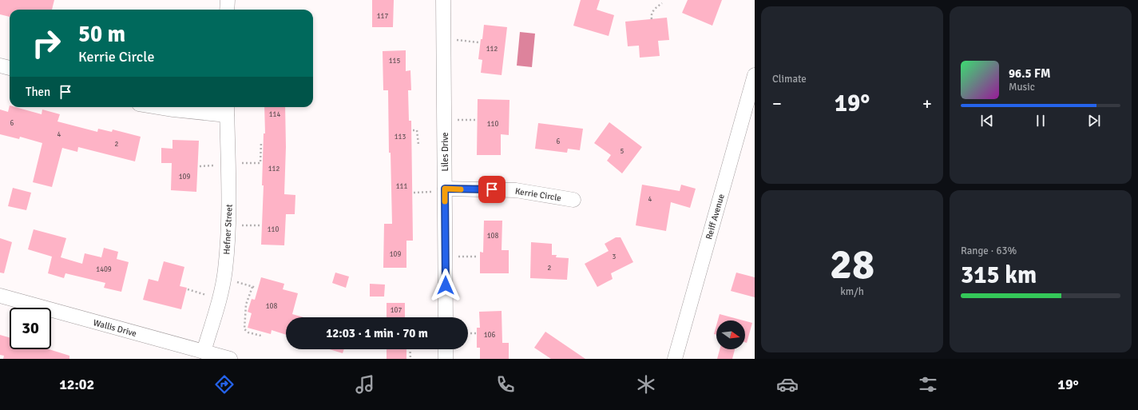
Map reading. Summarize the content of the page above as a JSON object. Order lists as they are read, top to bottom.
{
  "streets": {
    "street": [
      "Liles Drive",
      "Kerrie Circle",
      "Reiff Avenue",
      "Hefner Street",
      "Wallis Drive"
    ]
  },
  "crossings": [
    ["Liles Drive", "Kerrie Circle"],
    ["Hefner Street", "Wallis Drive"]
  ],
  "house_numbers": [
    "117",
    "112",
    "115",
    "114",
    "6",
    "110",
    "4",
    "113",
    "6",
    "2",
    "5",
    "112",
    "109",
    "111",
    "4",
    "110",
    "108",
    "109",
    "3",
    "2",
    "1409",
    "108",
    "107",
    "106"
  ],
  "north": "right",
  "page": {
    "tile": [
      "Climate",
      ["28", "km/h"],
      ["Range · 63%", "315 km"]
    ],
    "turn": ["50 m", "Kerrie Circle"],
    "song": ["96.5 FM", "Music"],
    "then": "Then",
    "heat": ["−", "19°", "+"],
    "limit": "30",
    "trip": "12:03 · 1 min · 70 m",
    "tabs": ["12:02", "19°"]
  }
}
